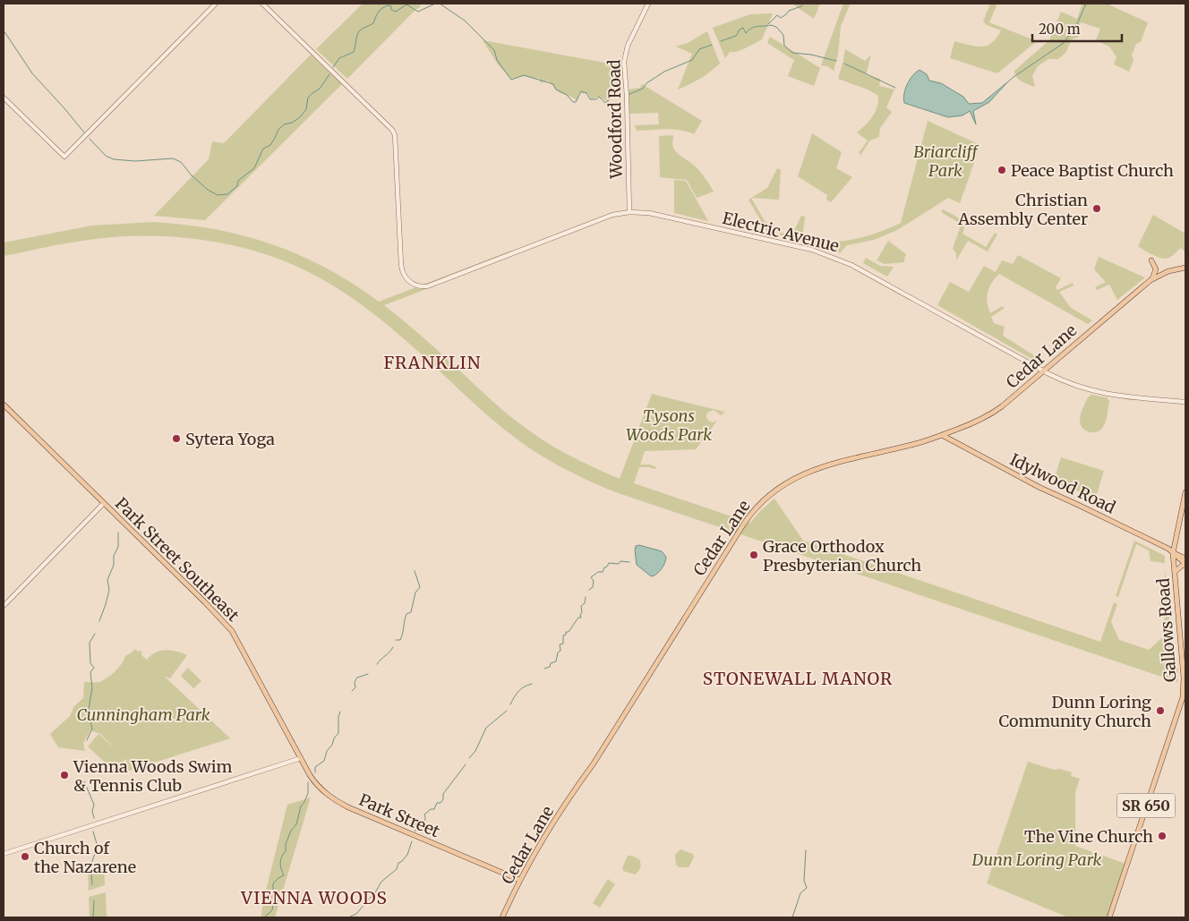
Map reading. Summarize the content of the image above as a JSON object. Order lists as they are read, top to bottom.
{
  "streets": {
    "main road": [
      "Cedar Lane",
      "Idylwood Road",
      "Park Street Southeast",
      "Gallows Road",
      "SR 650",
      "Park Street"
    ],
    "street": ["Woodford Road", "Electric Avenue"]
  },
  "crossings": [
    ["Woodford Road", "Electric Avenue"],
    ["Electric Avenue", "Cedar Lane"],
    ["Cedar Lane", "Idylwood Road"],
    ["Cedar Lane", "Park Street"],
    ["Idylwood Road", "Gallows Road"],
    ["Park Street Southeast", "Park Street"]
  ],
  "districts": ["FRANKLIN", "STONEWALL MANOR", "VIENNA WOODS"],
  "parks": [
    "Briarcliff Park",
    "Tysons Woods Park",
    "Cunningham Park",
    "Dunn Loring Park"
  ],
  "places": [
    "Peace Baptist Church",
    "Christian Assembly Center",
    "Sytera Yoga",
    "Grace Orthodox Presbyterian Church",
    "Dunn Loring Community Church",
    "Vienna Woods Swim & Tennis Club",
    "The Vine Church",
    "Church of the Nazarene"
  ],
  "scale_bar": "200 m"
}
